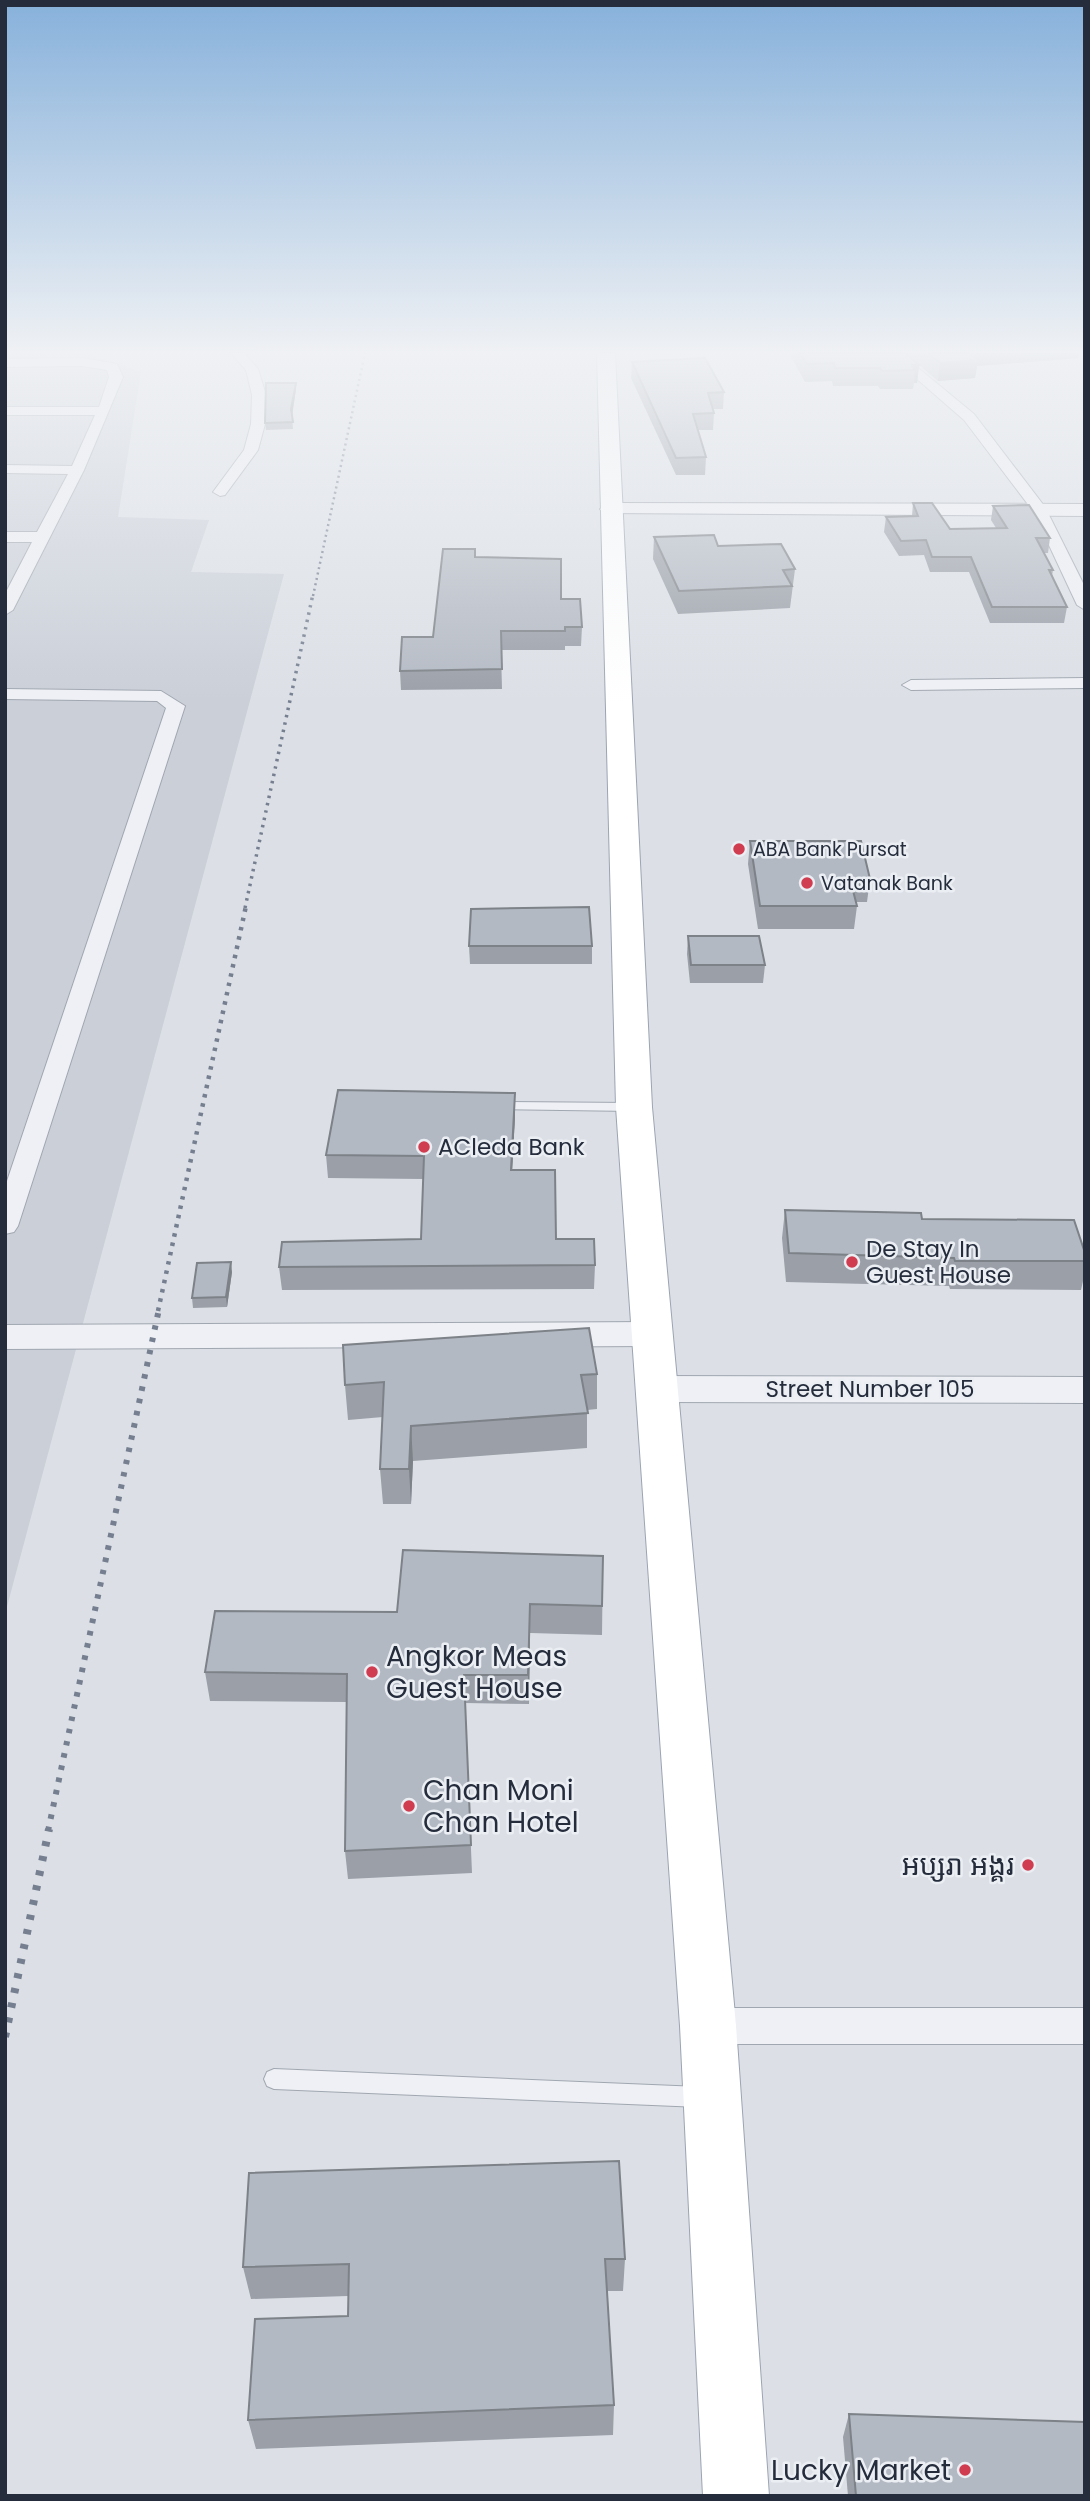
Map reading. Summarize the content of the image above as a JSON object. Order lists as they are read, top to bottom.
{
  "streets": {
    "street": ["Street Number 105"]
  },
  "places": [
    "ABA Bank Pursat",
    "Vatanak Bank",
    "ACleda Bank",
    "De Stay In Guest House",
    "Angkor Meas Guest House",
    "Chan Moni Chan Hotel",
    "អប្សរា អង្គរ",
    "Lucky Market"
  ]
}
